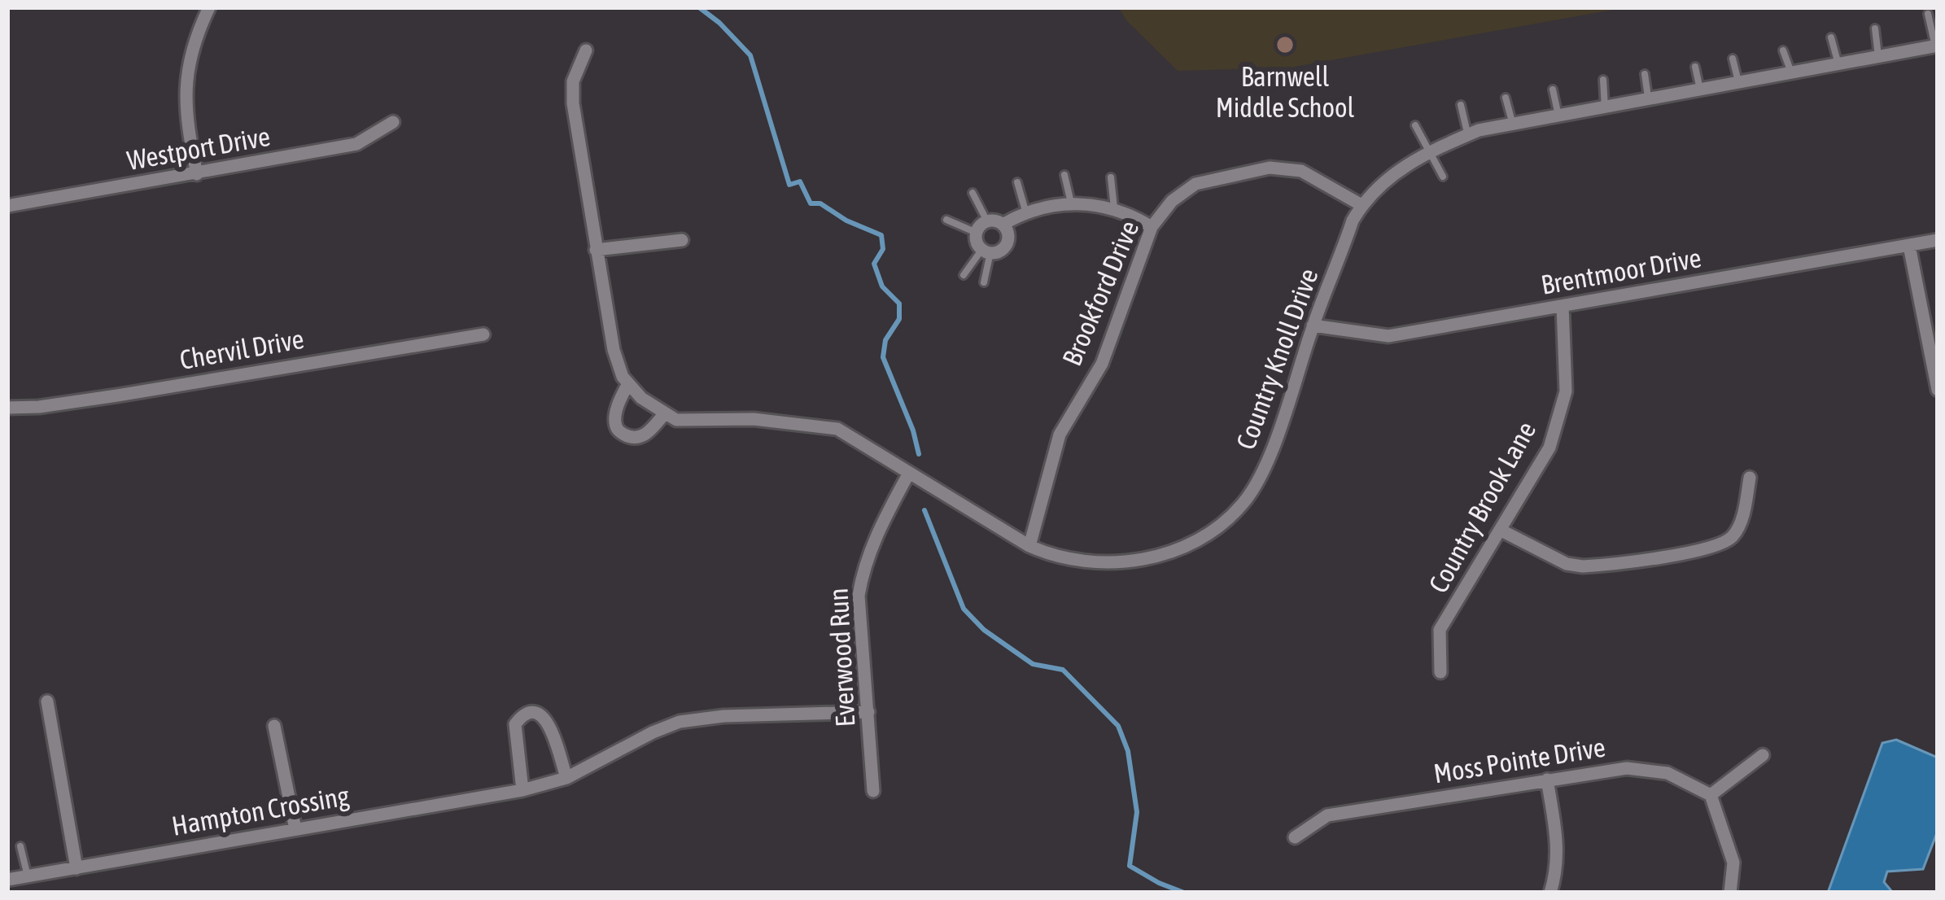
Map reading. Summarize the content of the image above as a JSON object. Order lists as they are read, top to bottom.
{
  "streets": {
    "street": [
      "Westport Drive",
      "Brentmoor Drive",
      "Brookford Drive",
      "Chervil Drive",
      "Country Knoll Drive",
      "Country Brook Lane",
      "Everwood Run",
      "Moss Pointe Drive",
      "Hampton Crossing"
    ]
  },
  "crossings": [
    ["Brentmoor Drive", "Country Knoll Drive"],
    ["Brentmoor Drive", "Country Brook Lane"],
    ["Brookford Drive", "Country Knoll Drive"],
    ["Country Knoll Drive", "Everwood Run"],
    ["Everwood Run", "Hampton Crossing"]
  ],
  "places": ["Barnwell Middle School"]
}
